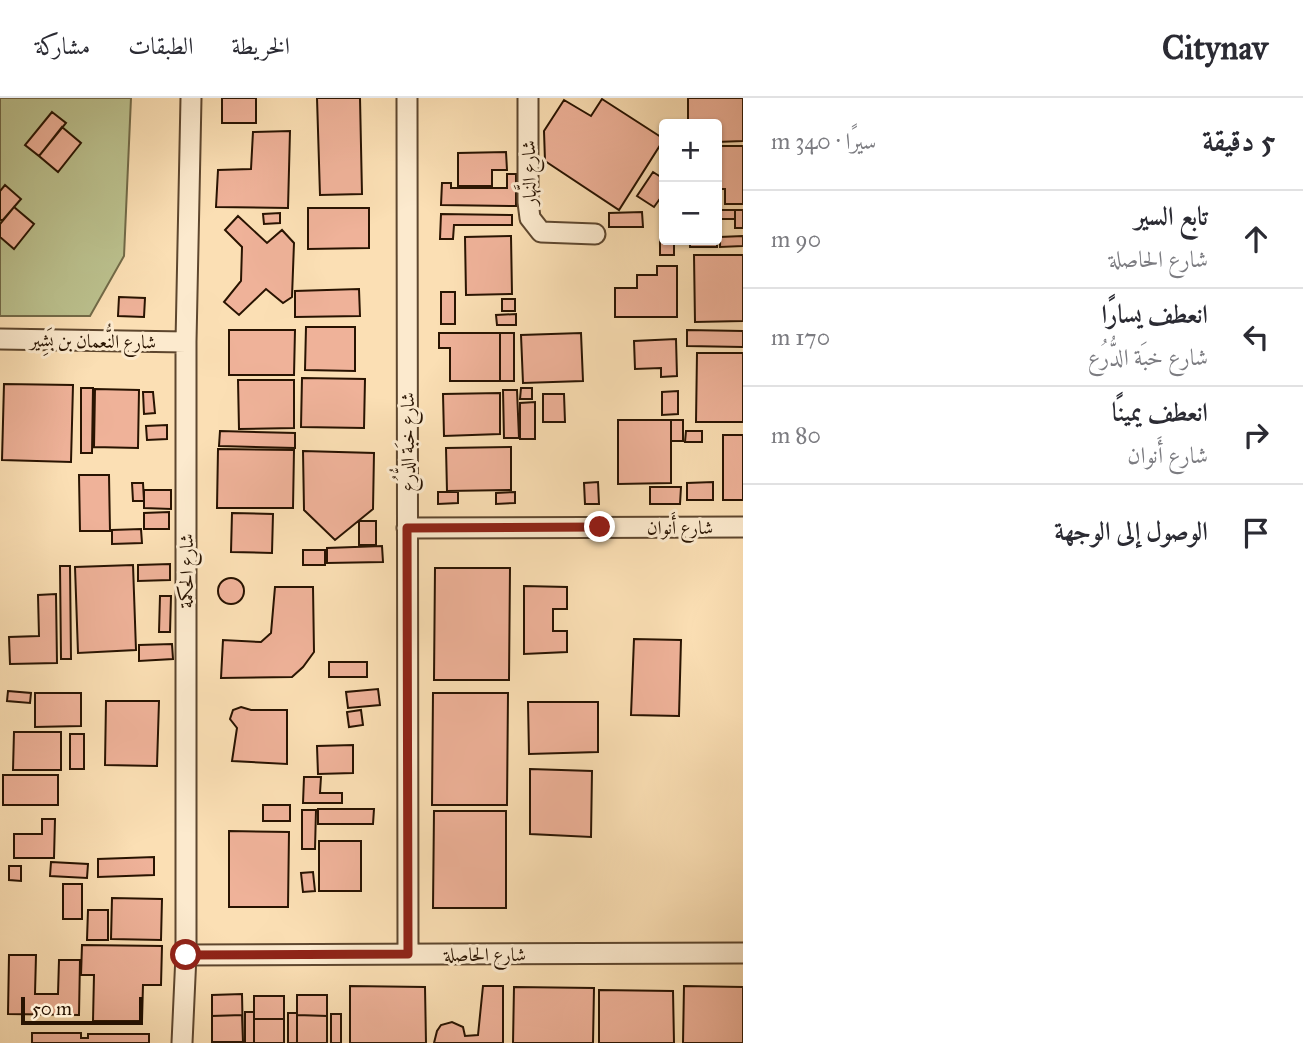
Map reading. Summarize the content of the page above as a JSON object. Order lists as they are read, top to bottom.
{
  "streets": {
    "street": [
      "شارع النَّهار",
      "شارع النُّعمان بن بَشِير",
      "شارع خبَة الدُّرُع",
      "شارع أَنوان",
      "شارع الحكمة",
      "شارع الحاصلة"
    ]
  },
  "crossings": [
    ["شارع النُّعمان بن بَشِير", "شارع الحكمة"],
    ["شارع خبَة الدُّرُع", "شارع أَنوان"],
    ["شارع خبَة الدُّرُع", "شارع الحاصلة"],
    ["شارع الحكمة", "شارع الحاصلة"]
  ],
  "scale_bar": "50 m",
  "page": {
    "header": "Citynav",
    "nav": ["الخريطة", "الطبقات", "مشاركة"],
    "heading": ["5 دقيقة", "سيرًا · 340 m"],
    "map_buttons": ["+", "−"],
    "list": [
      ["تابع السير", "شارع الحاصلة", "90 m"],
      ["انعطف يسارًا", "شارع خبَة الدُّرُع", "170 m"],
      ["انعطف يمينًا", "شارع أَنوان", "80 m"],
      "الوصول إلى الوجهة"
    ],
    "scale": "50 m"
  }
}
